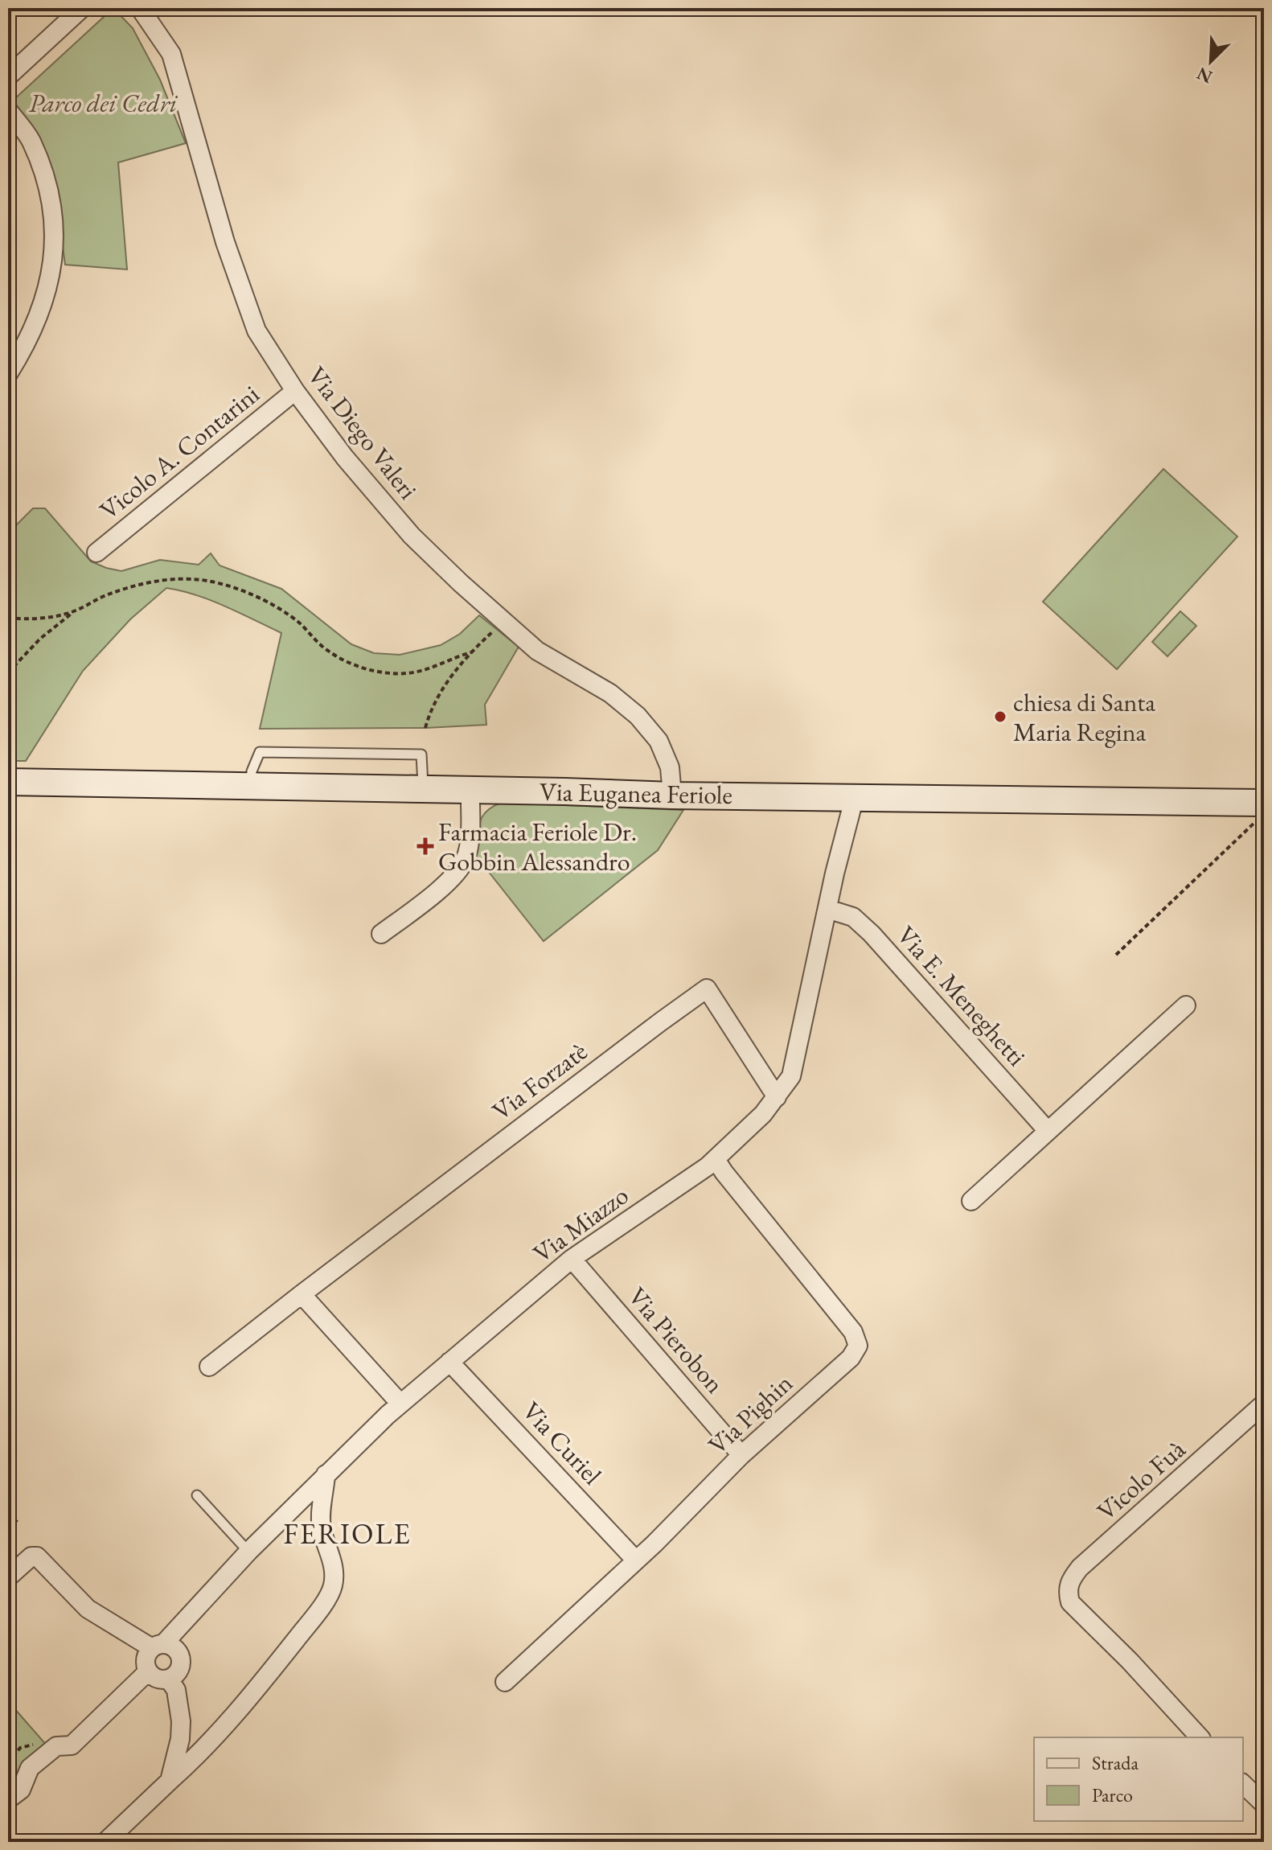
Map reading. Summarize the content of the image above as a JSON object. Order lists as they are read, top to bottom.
{
  "streets": {
    "main road": ["Via Euganea Feriole"],
    "street": [
      "Via Diego Valeri",
      "Vicolo A. Contarini",
      "Via E. Meneghetti",
      "Via Forzatè",
      "Via Miazzo",
      "Via Pierobon",
      "Via Pighin",
      "Via Curiel",
      "Vicolo Fuà"
    ]
  },
  "crossings": [
    ["Via Diego Valeri", "Vicolo A. Contarini"],
    ["Via Diego Valeri", "Via Euganea Feriole"],
    ["Via Euganea Feriole", "Via Miazzo"],
    ["Via E. Meneghetti", "Via Miazzo"],
    ["Via Forzatè", "Via Miazzo"],
    ["Via Miazzo", "Via Pierobon"],
    ["Via Miazzo", "Via Pighin"],
    ["Via Miazzo", "Via Curiel"],
    ["Via Pierobon", "Via Pighin"],
    ["Via Pighin", "Via Curiel"]
  ],
  "districts": ["FERIOLE"],
  "parks": ["Parco dei Cedri"],
  "places": {
    "other": ["chiesa di Santa Maria Regina"],
    "health": ["Farmacia Feriole Dr. Gobbin Alessandro"]
  },
  "legend": ["Strada", "Parco"],
  "north": "bottom left"
}
